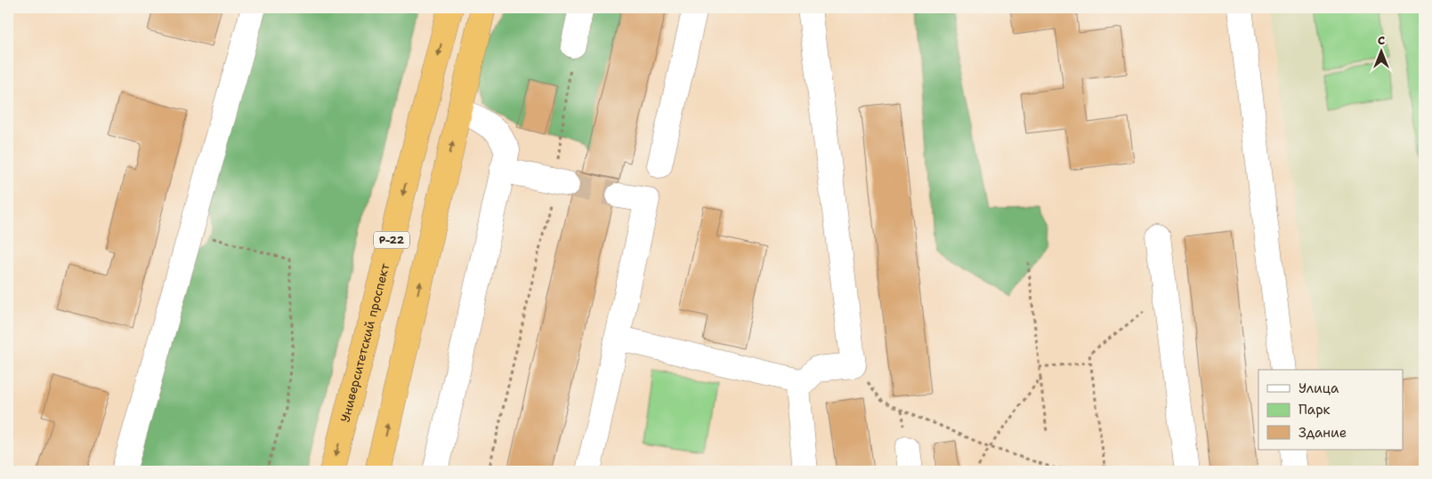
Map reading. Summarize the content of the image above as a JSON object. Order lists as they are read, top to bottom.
{
  "streets": {
    "highway": ["Р-22", "Университетский проспект"]
  },
  "legend": ["Улица", "Парк", "Здание"],
  "north": "top"
}
